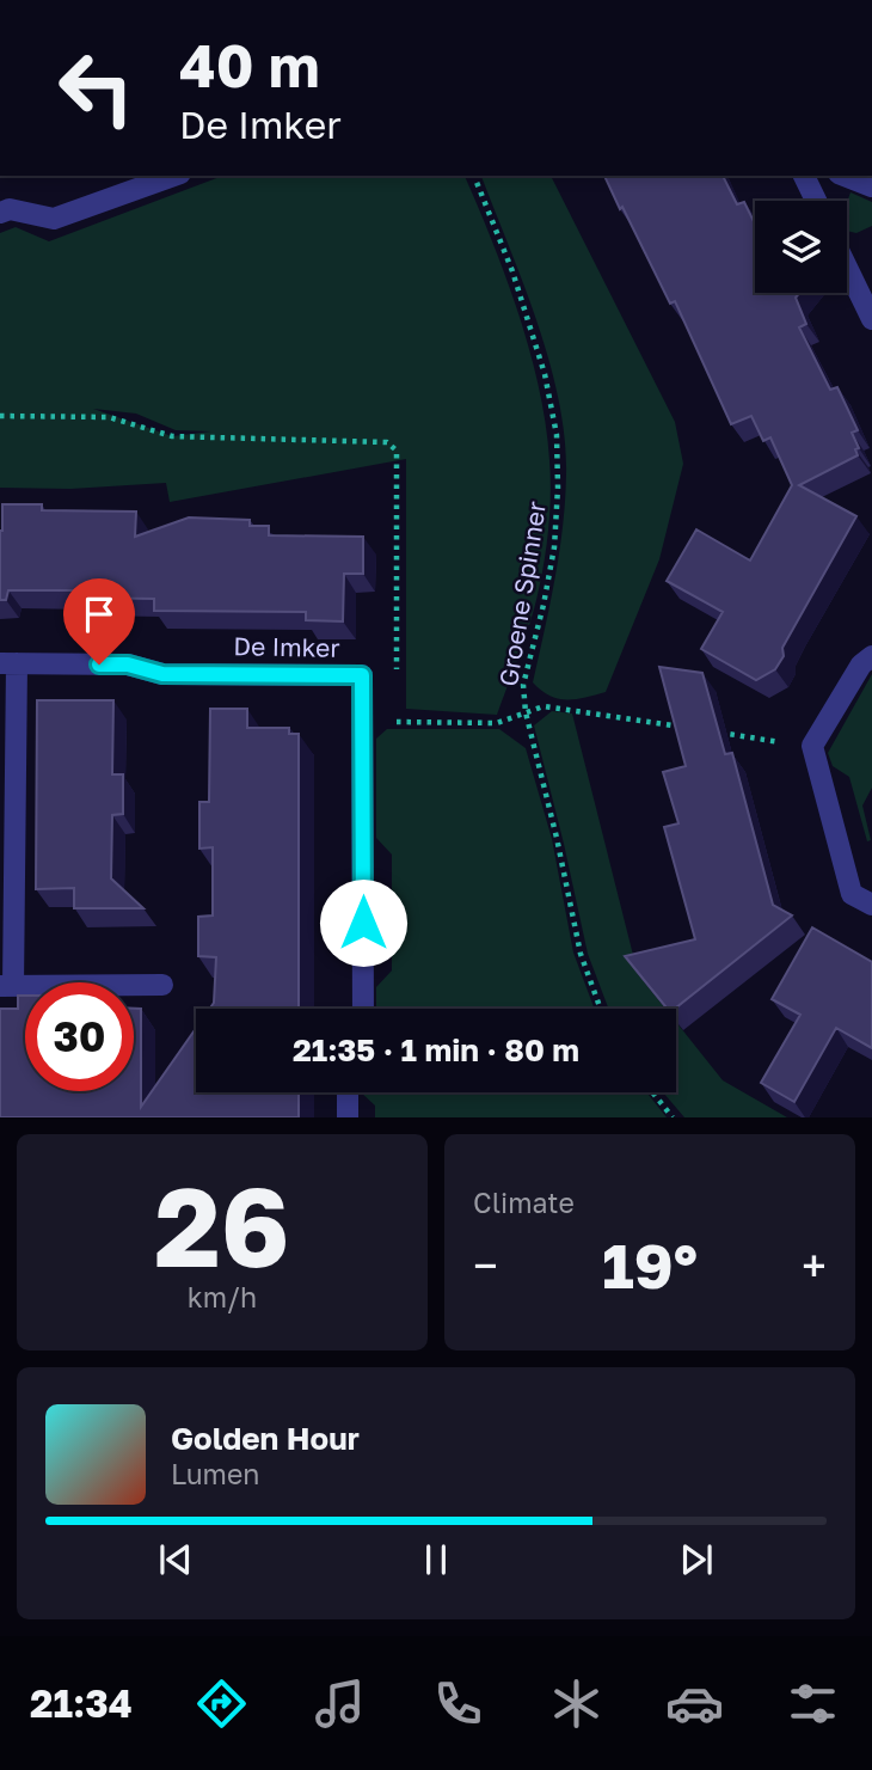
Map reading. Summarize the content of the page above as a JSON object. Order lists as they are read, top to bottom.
{
  "streets": {
    "street": ["De Imker"],
    "path": ["Groene Spinner"]
  },
  "page": {
    "turn": ["40 m", "De Imker"],
    "limit": "30",
    "trip": "21:35 · 1 min · 80 m",
    "tile": [
      ["26", "km/h"],
      "Climate"
    ],
    "heat": ["−", "19°", "+"],
    "song": ["Golden Hour", "Lumen"],
    "tabs": "21:34"
  }
}
